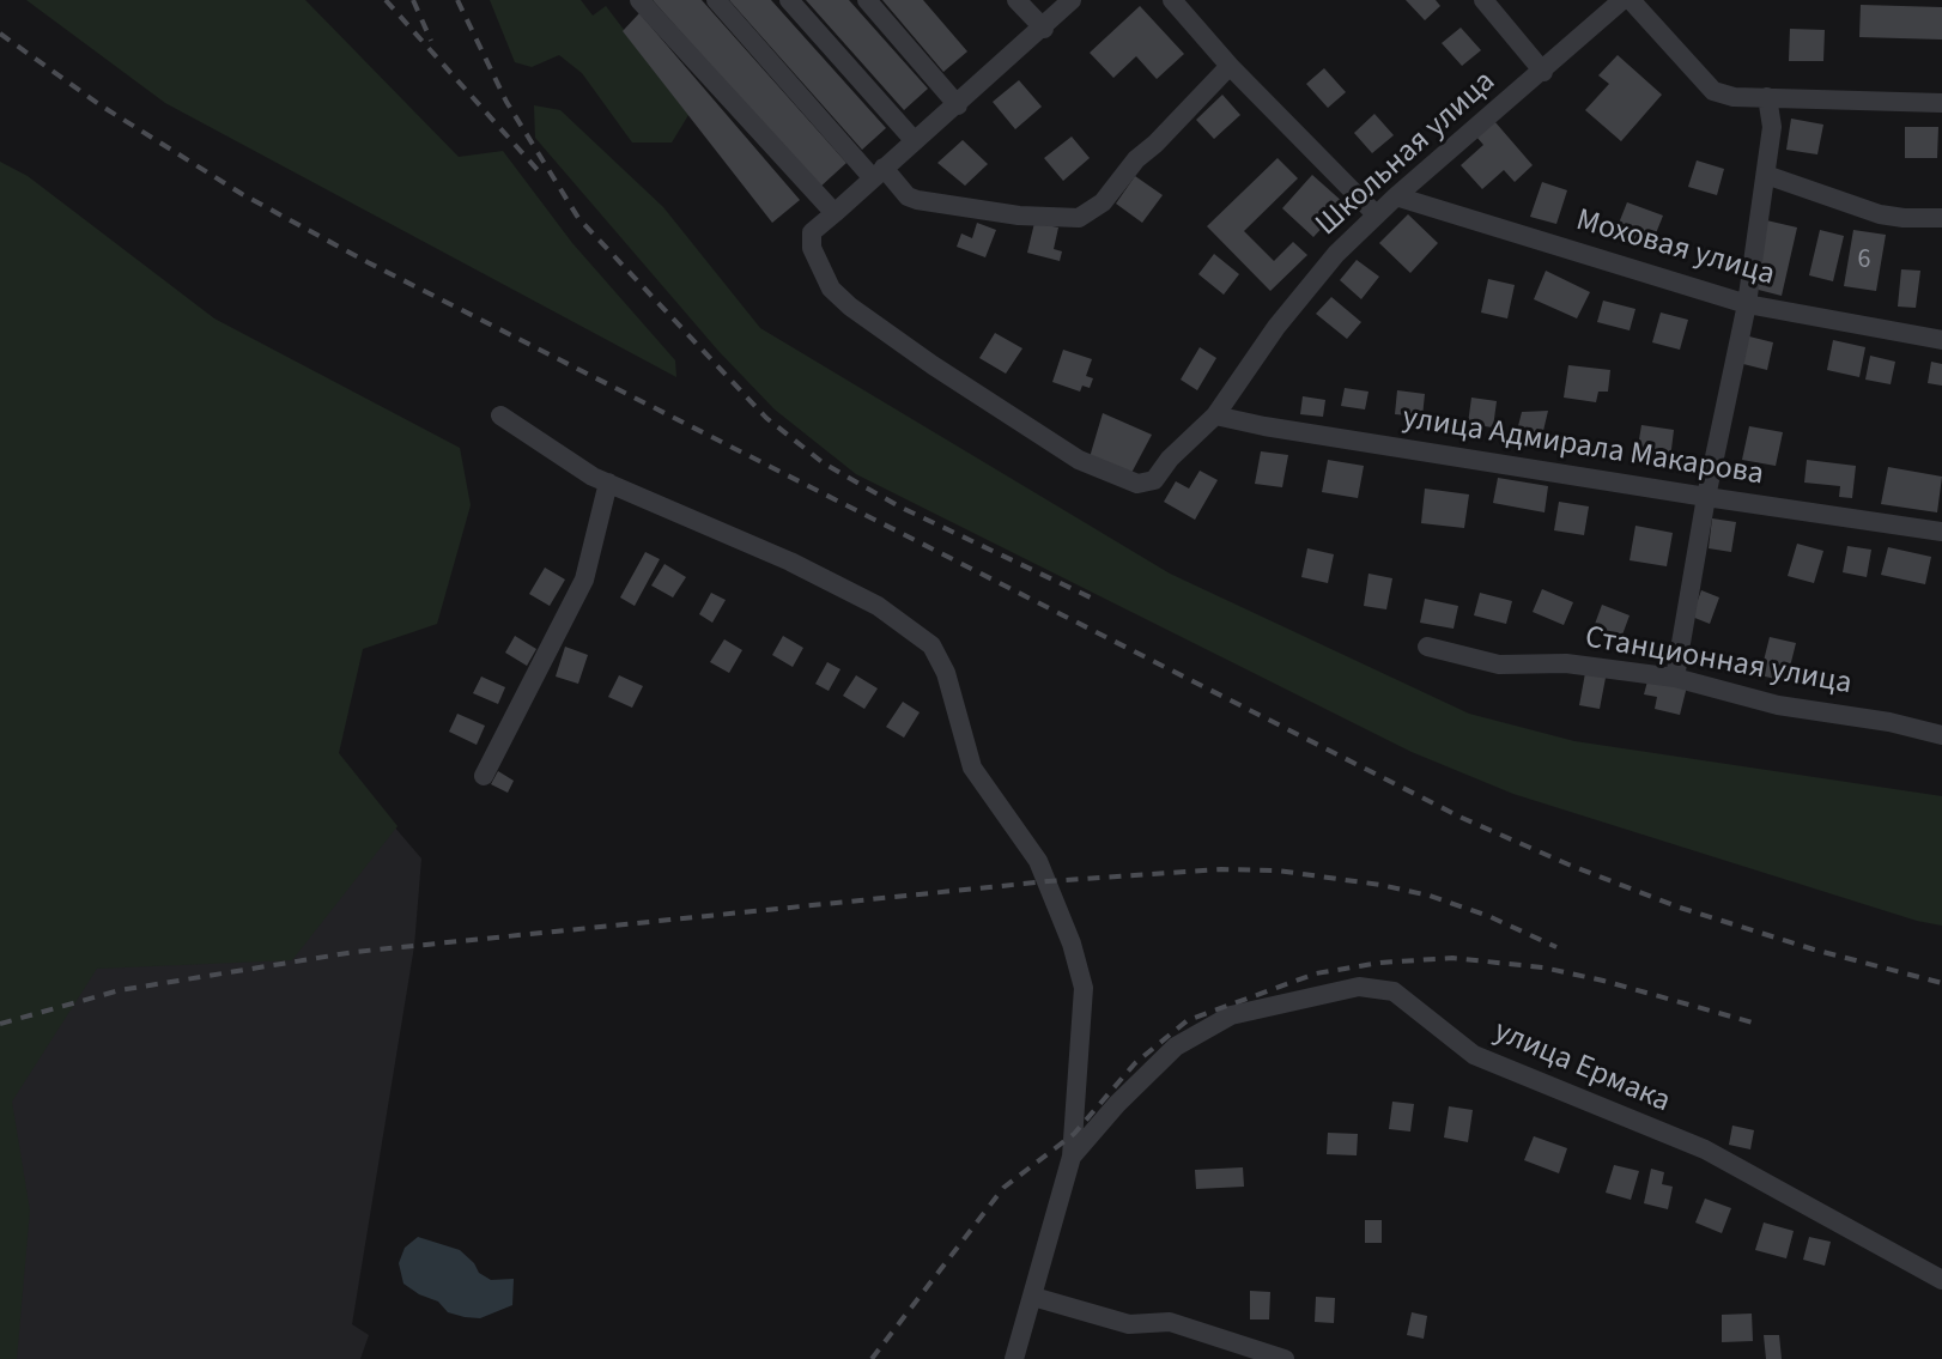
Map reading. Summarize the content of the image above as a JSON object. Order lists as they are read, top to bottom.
{
  "streets": {
    "street": [
      "Школьная улица",
      "Моховая улица",
      "улица Адмирала Макарова",
      "Станционная улица",
      "улица Ермака"
    ]
  },
  "crossings": [
    ["Школьная улица", "Моховая улица"],
    ["Школьная улица", "улица Адмирала Макарова"]
  ],
  "house_numbers": ["6"]
}
